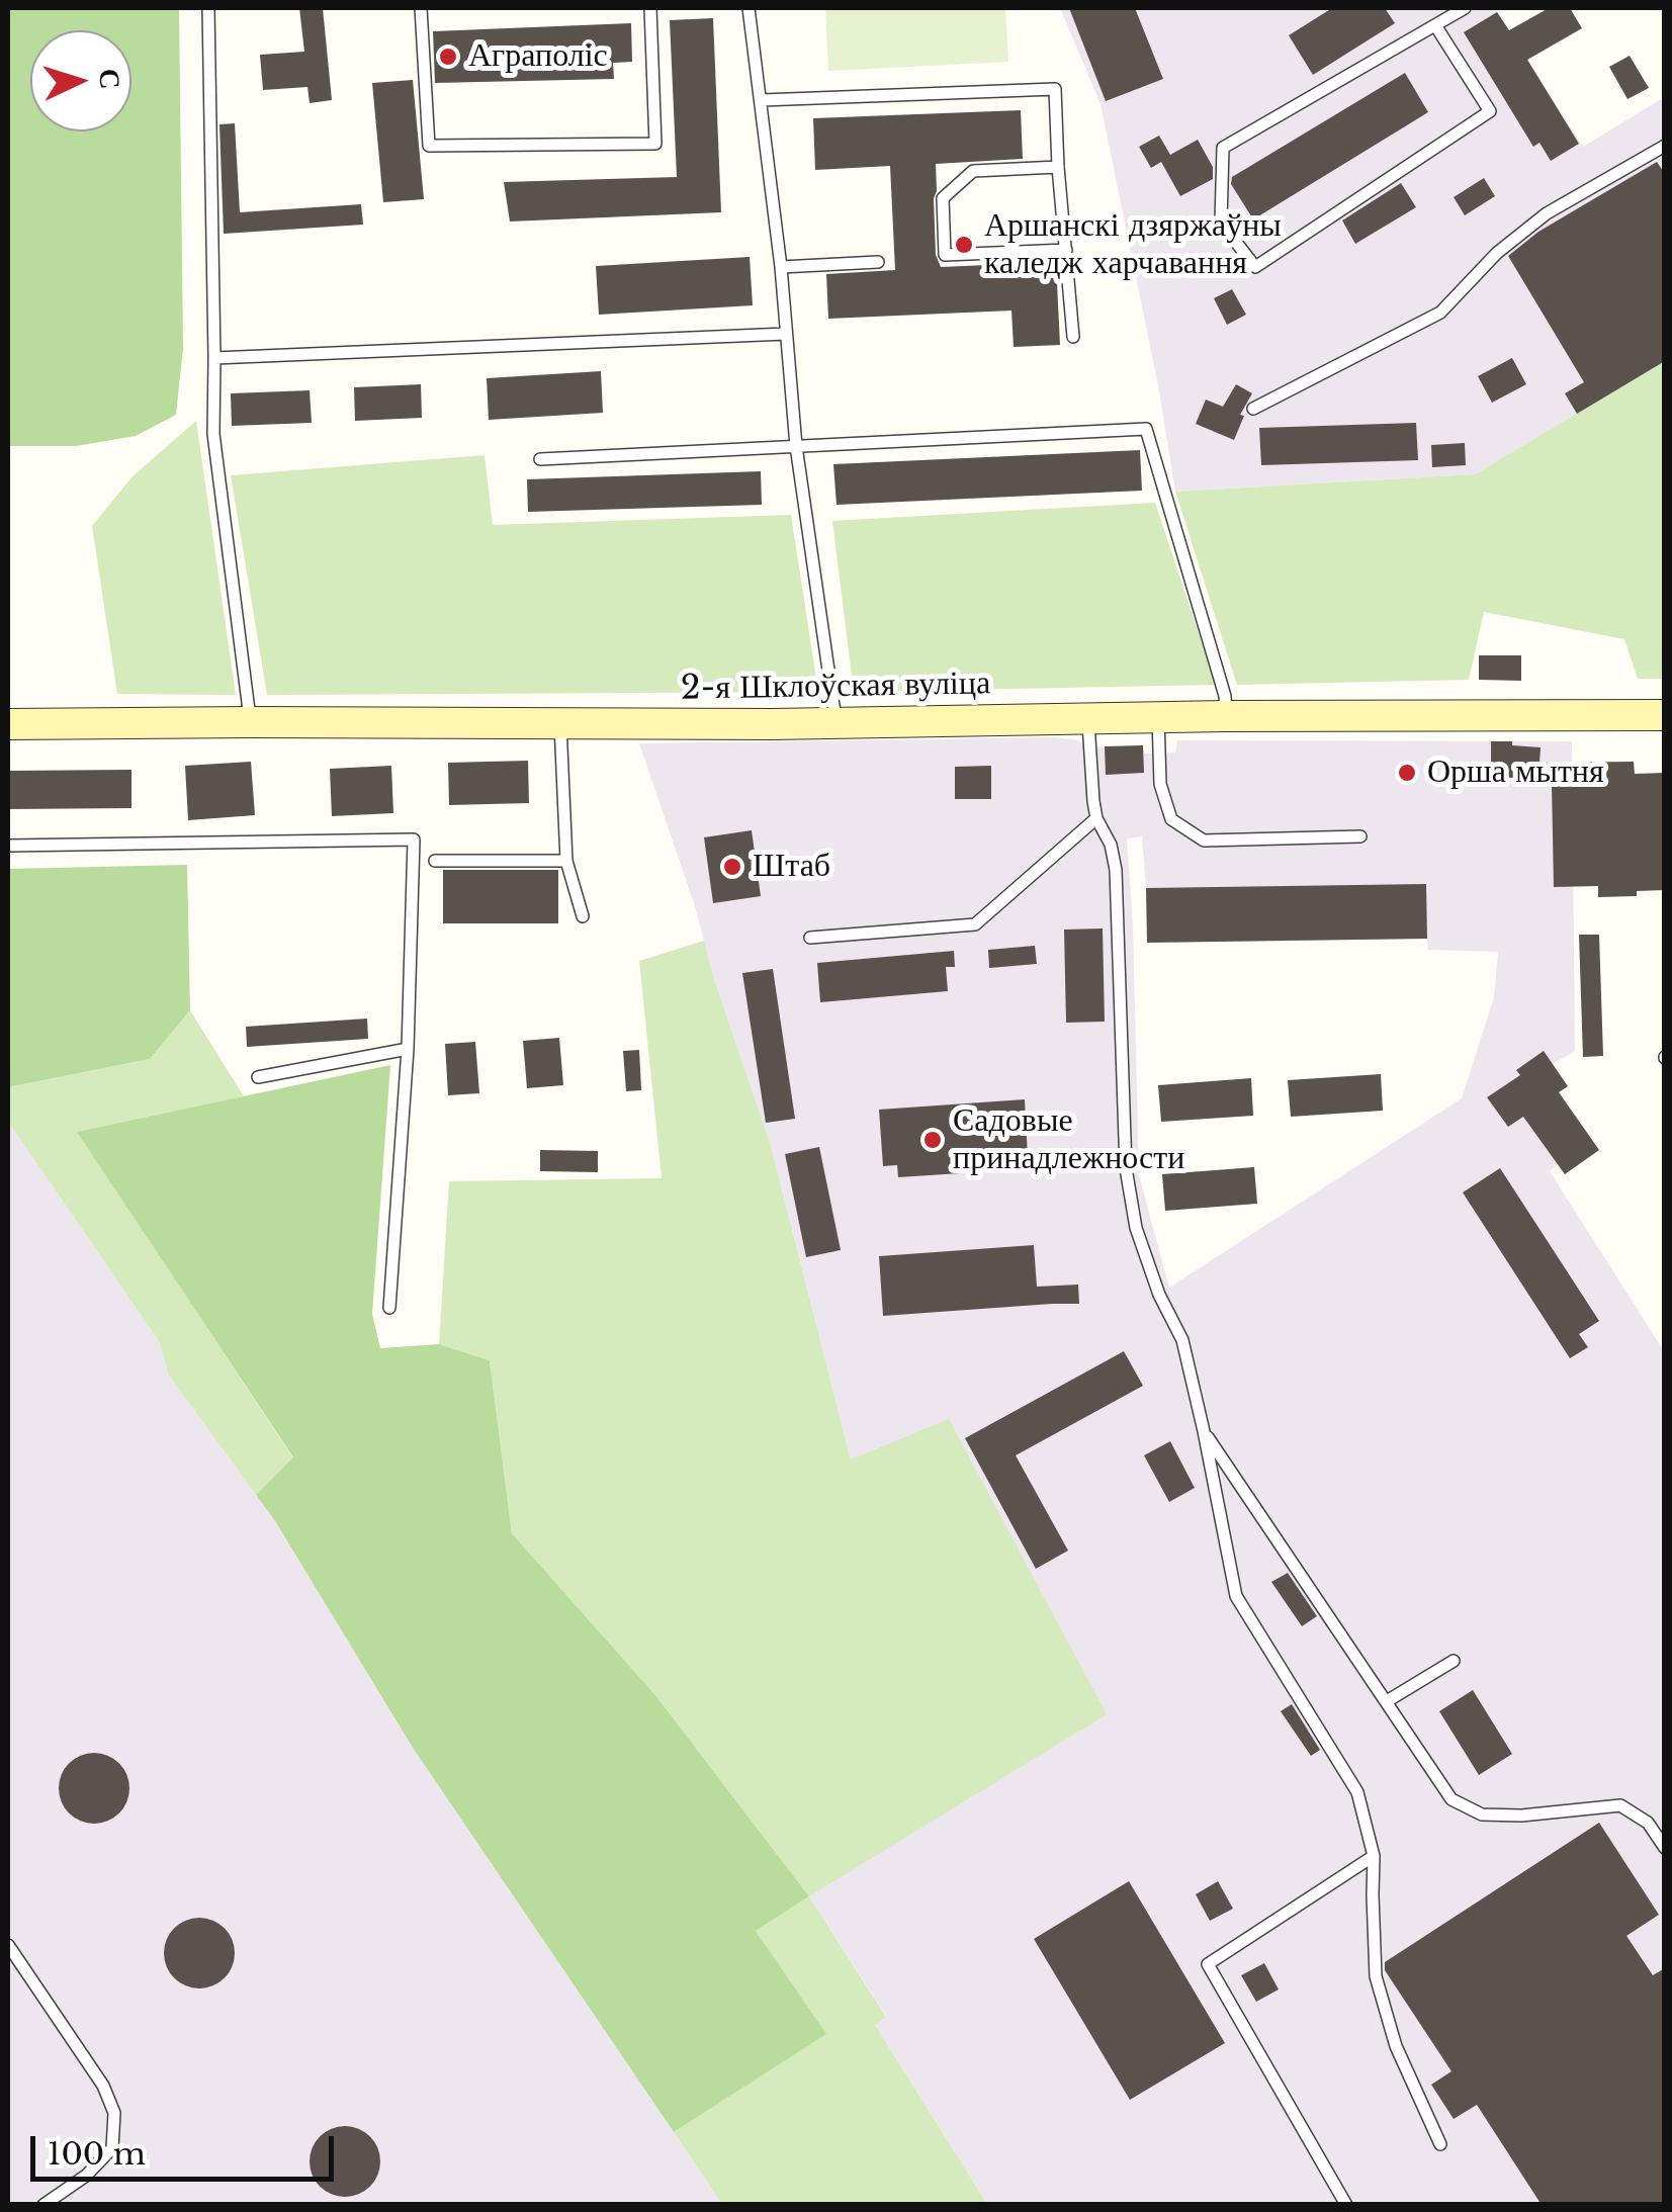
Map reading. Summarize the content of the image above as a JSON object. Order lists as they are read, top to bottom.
{
  "streets": {
    "street": ["2-я Шклоўская вуліца"]
  },
  "places": [
    "Аграполіс",
    "Аршанскі дзяржаўны каледж харчавання",
    "Орша мытня",
    "Штаб",
    "Садовые принадлежности"
  ],
  "scale_bar": "100 m",
  "north": "right"
}
